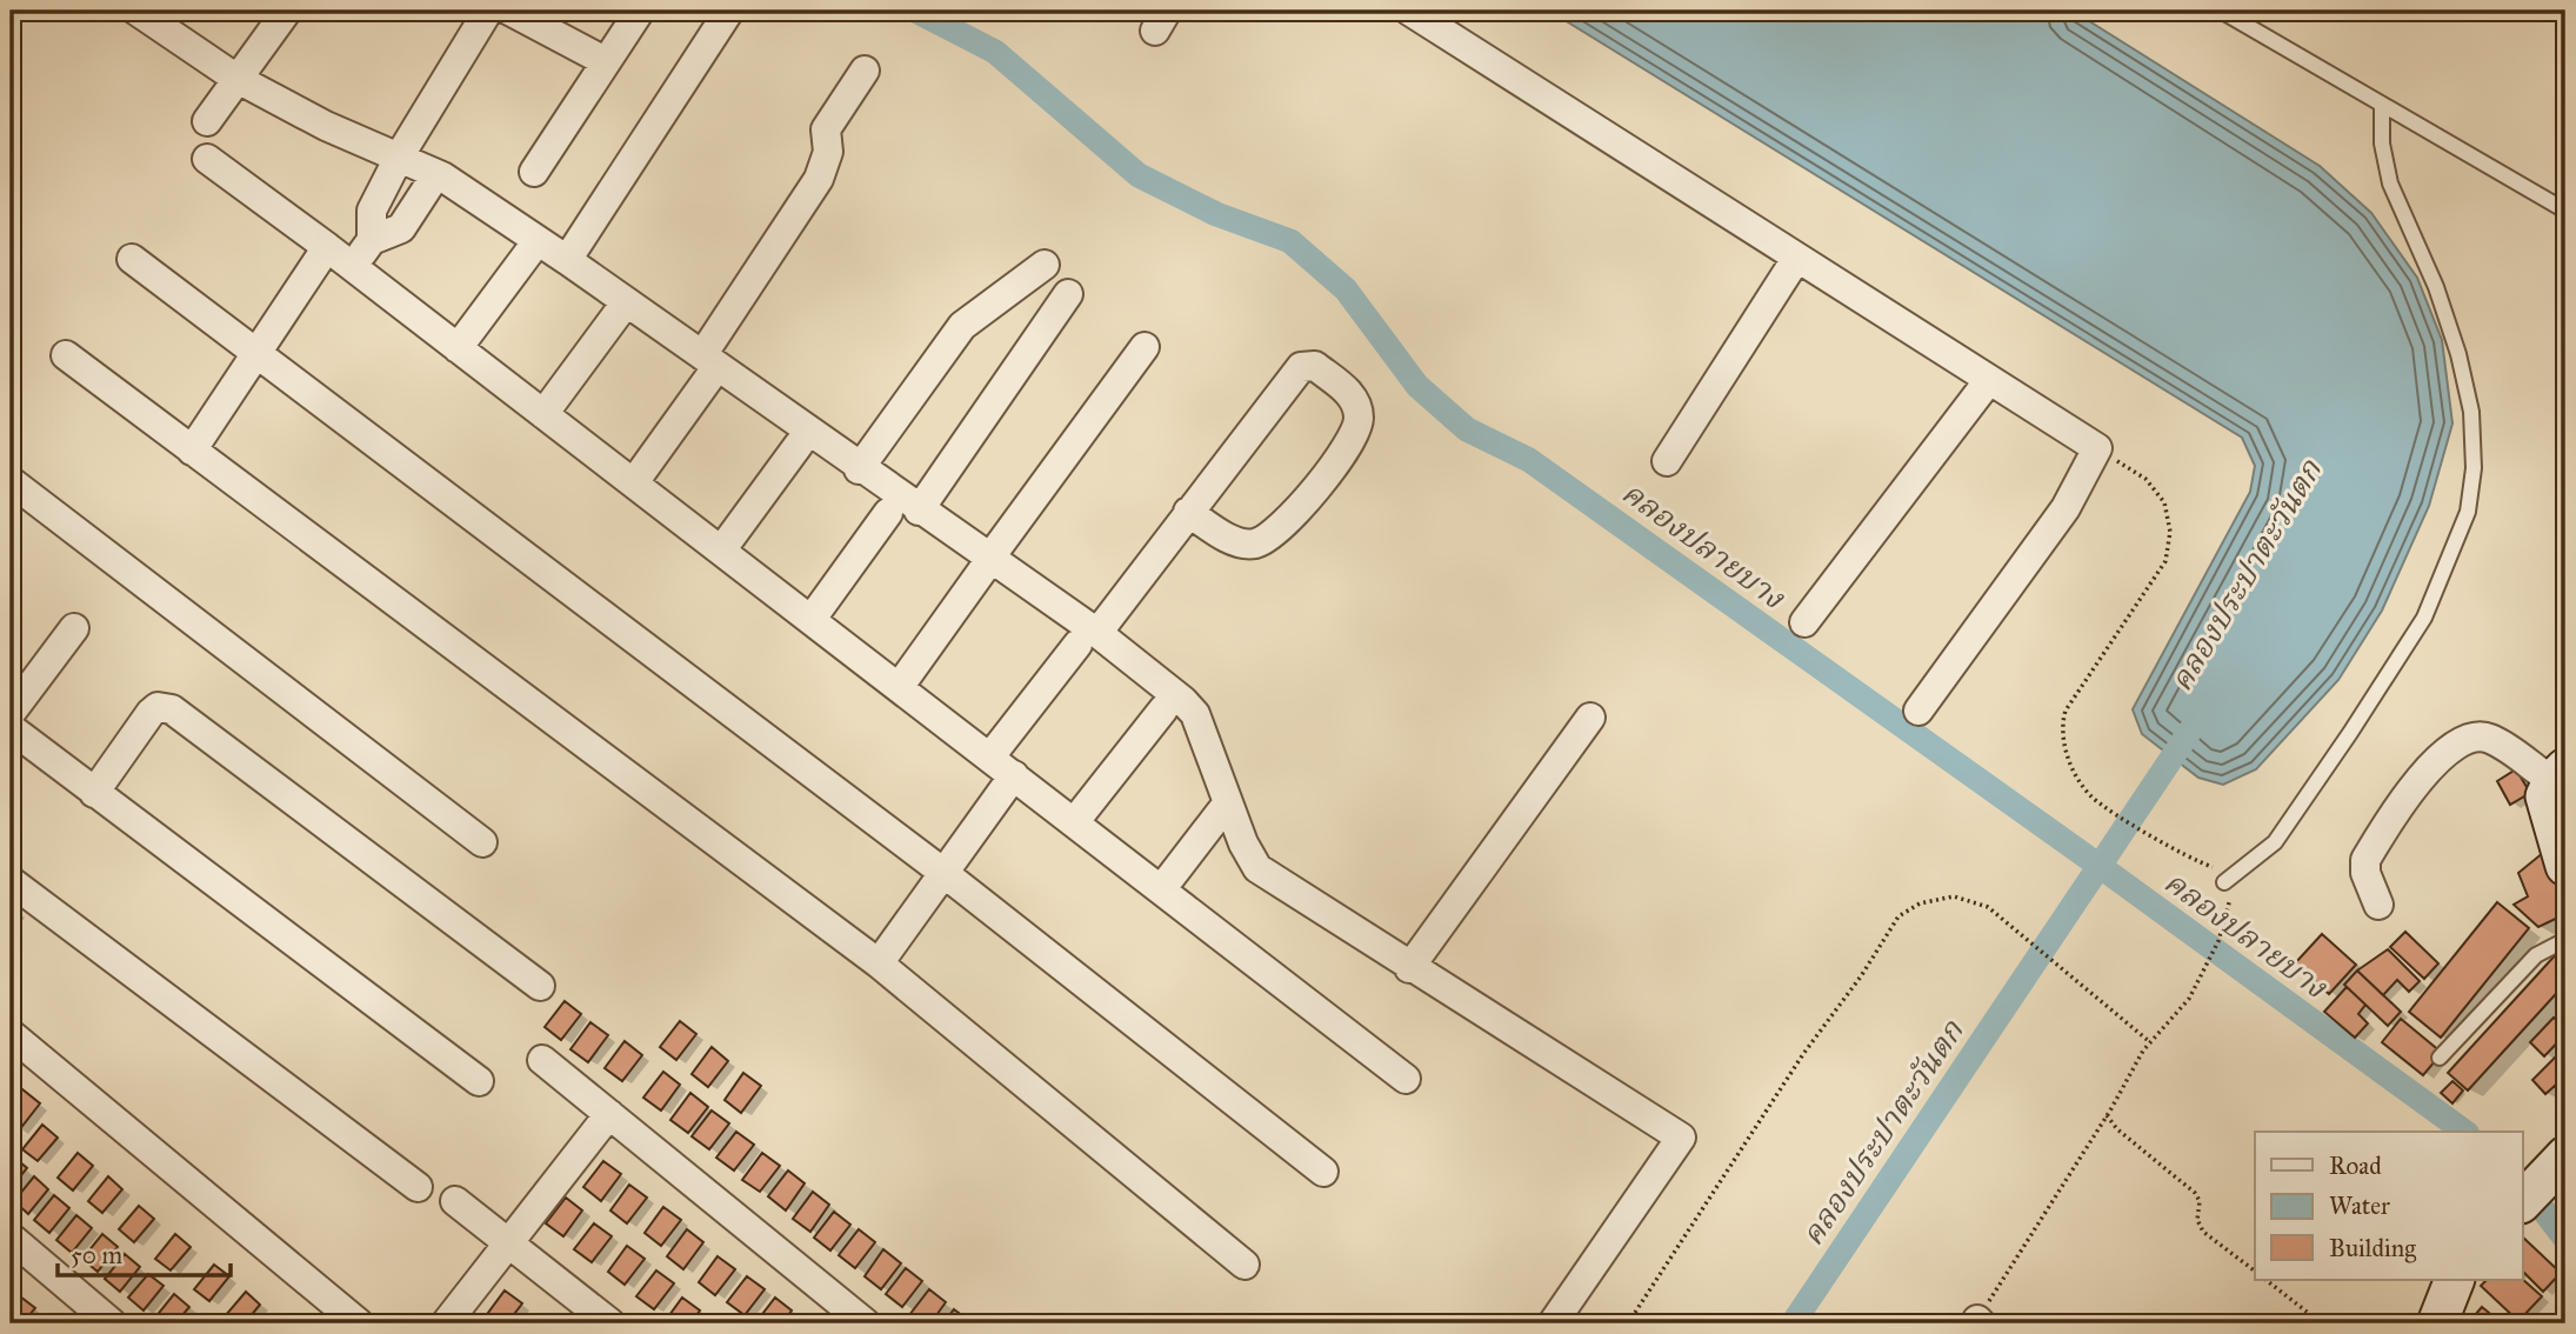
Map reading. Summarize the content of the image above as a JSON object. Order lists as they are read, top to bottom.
{
  "water": ["คลองปลายบาง", "คลองประปาตะวันตก"],
  "legend": ["Road", "Water", "Building"],
  "scale_bar": "50 m"
}
